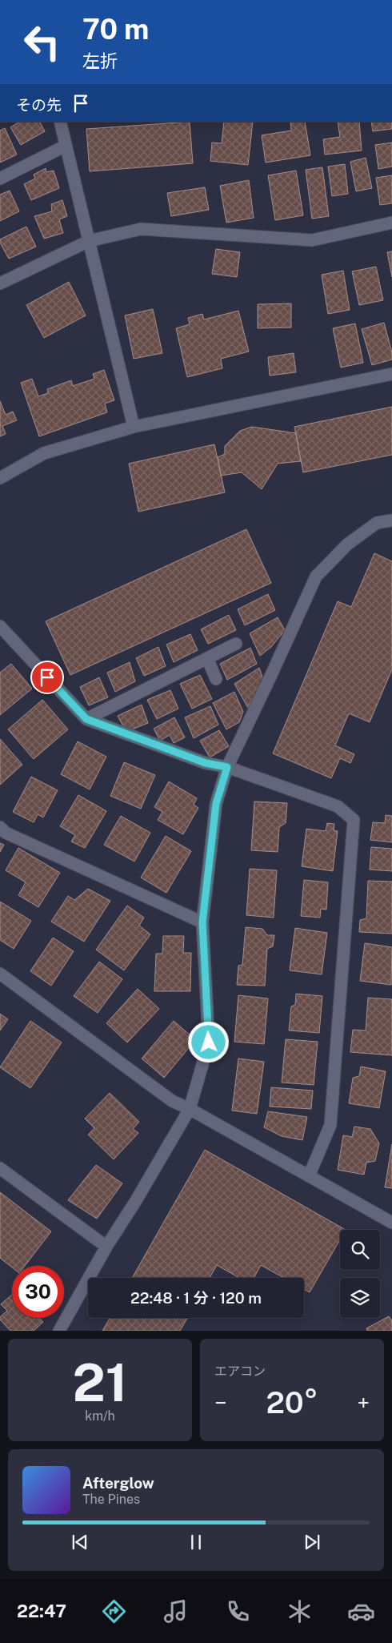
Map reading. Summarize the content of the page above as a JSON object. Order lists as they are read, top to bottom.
{
  "page": {
    "turn": ["70 m", "左折"],
    "then": "その先",
    "limit": "30",
    "trip": "22:48 · 1 分 · 120 m",
    "tile": [
      ["21", "km/h"],
      "エアコン"
    ],
    "heat": ["−", "20°", "+"],
    "song": ["Afterglow", "The Pines"],
    "tabs": "22:47"
  }
}
